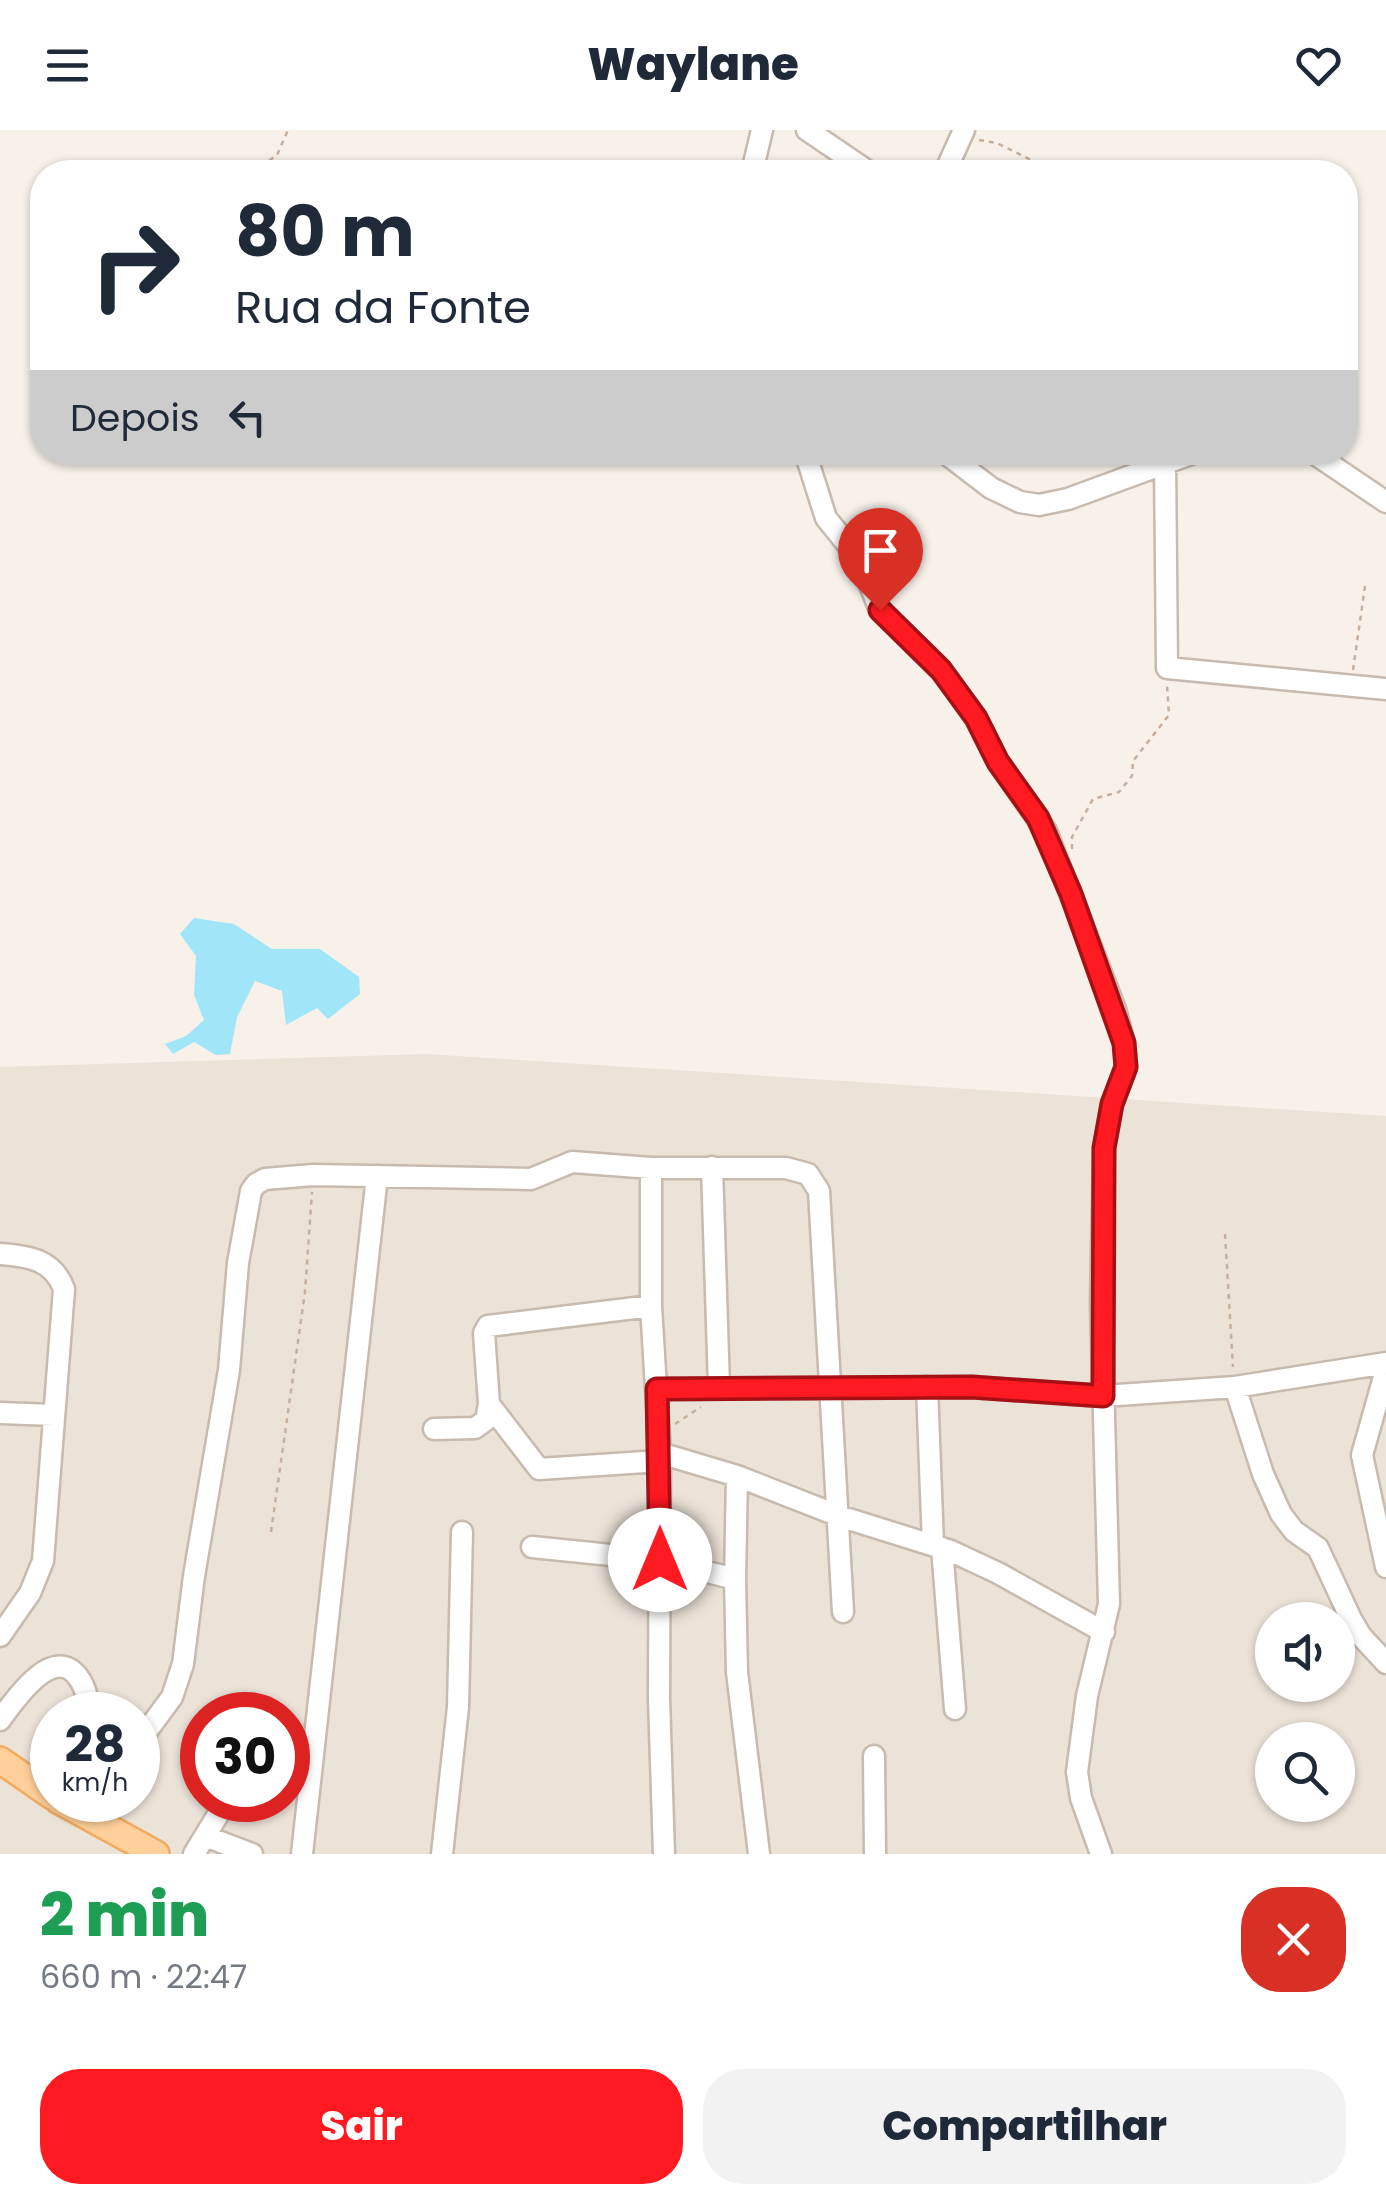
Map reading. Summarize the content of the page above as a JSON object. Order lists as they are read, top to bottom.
{
  "page": {
    "header": "Waylane",
    "turn": ["80 m", "Rua da Fonte"],
    "then": "Depois",
    "speed": "28 km/h",
    "limit": "30",
    "heading": ["2 min", "660 m · 22:47"],
    "buttons": ["Sair", "Compartilhar"]
  }
}
